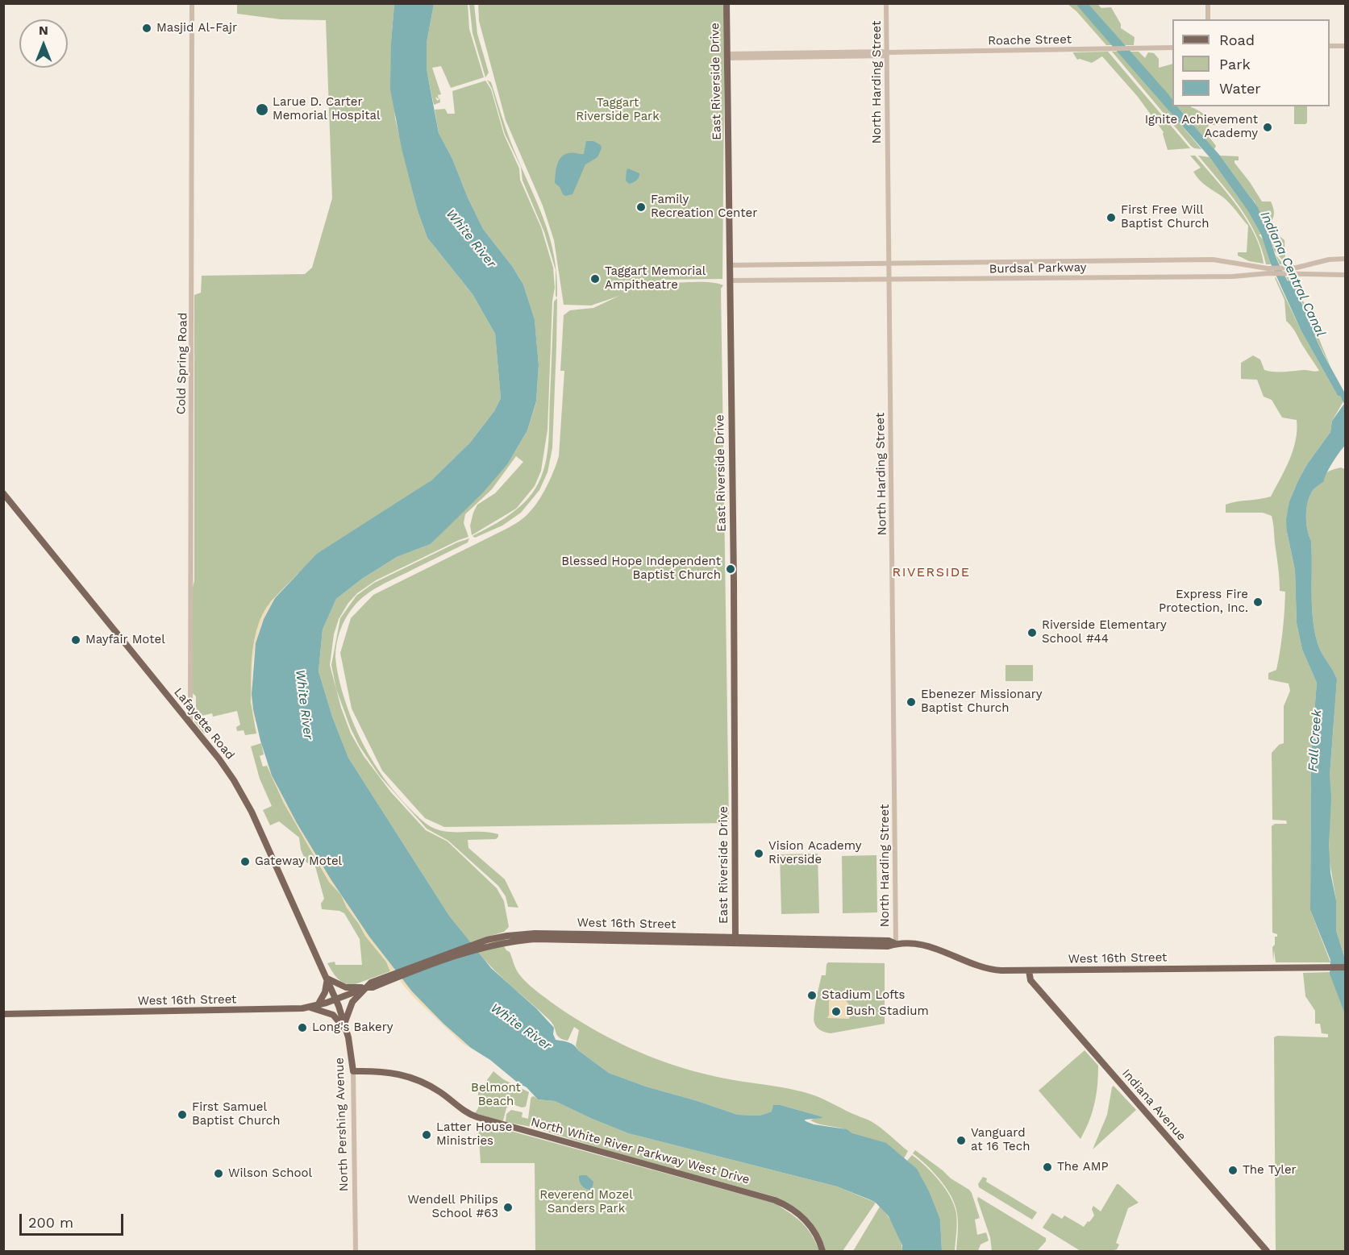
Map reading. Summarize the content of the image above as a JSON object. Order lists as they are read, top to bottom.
{
  "streets": {
    "main road": [
      "East Riverside Drive",
      "Lafayette Road",
      "West 16th Street",
      "Indiana Avenue",
      "North Pershing Avenue",
      "North White River Parkway West Drive"
    ],
    "street": [
      "Roache Street",
      "North Harding Street",
      "Burdsal Parkway",
      "Cold Spring Road"
    ]
  },
  "crossings": [
    ["Roache Street", "East Riverside Drive"],
    ["Roache Street", "North Harding Street"],
    ["East Riverside Drive", "Burdsal Parkway"],
    ["East Riverside Drive", "West 16th Street"],
    ["North Harding Street", "Burdsal Parkway"],
    ["North Harding Street", "West 16th Street"],
    ["Cold Spring Road", "Lafayette Road"],
    ["Lafayette Road", "West 16th Street"],
    ["Lafayette Road", "North Pershing Avenue"],
    ["West 16th Street", "Indiana Avenue"],
    ["West 16th Street", "North Pershing Avenue"],
    ["North Pershing Avenue", "North White River Parkway West Drive"]
  ],
  "districts": ["RIVERSIDE"],
  "water": ["White River", "Indiana Central Canal", "Fall Creek"],
  "parks": ["Taggart Riverside Park", "Belmont Beach", "Reverend Mozel Sanders Park"],
  "places": [
    "Masjid Al-Fajr",
    "Larue D. Carter Memorial Hospital",
    "Ignite Achievement Academy",
    "Family Recreation Center",
    "First Free Will Baptist Church",
    "Taggart Memorial Ampitheatre",
    "Blessed Hope Independent Baptist Church",
    "Express Fire Protection, Inc.",
    "Riverside Elementary School #44",
    "Mayfair Motel",
    "Ebenezer Missionary Baptist Church",
    "Vision Academy Riverside",
    "Gateway Motel",
    "Stadium Lofts",
    "Bush Stadium",
    "Long's Bakery",
    "First Samuel Baptist Church",
    "Latter House Ministries",
    "Vanguard at 16 Tech",
    "The AMP",
    "The Tyler",
    "Wilson School",
    "Wendell Philips School #63"
  ],
  "legend": ["Road", "Park", "Water"],
  "scale_bar": "200 m",
  "north": "top"
}
